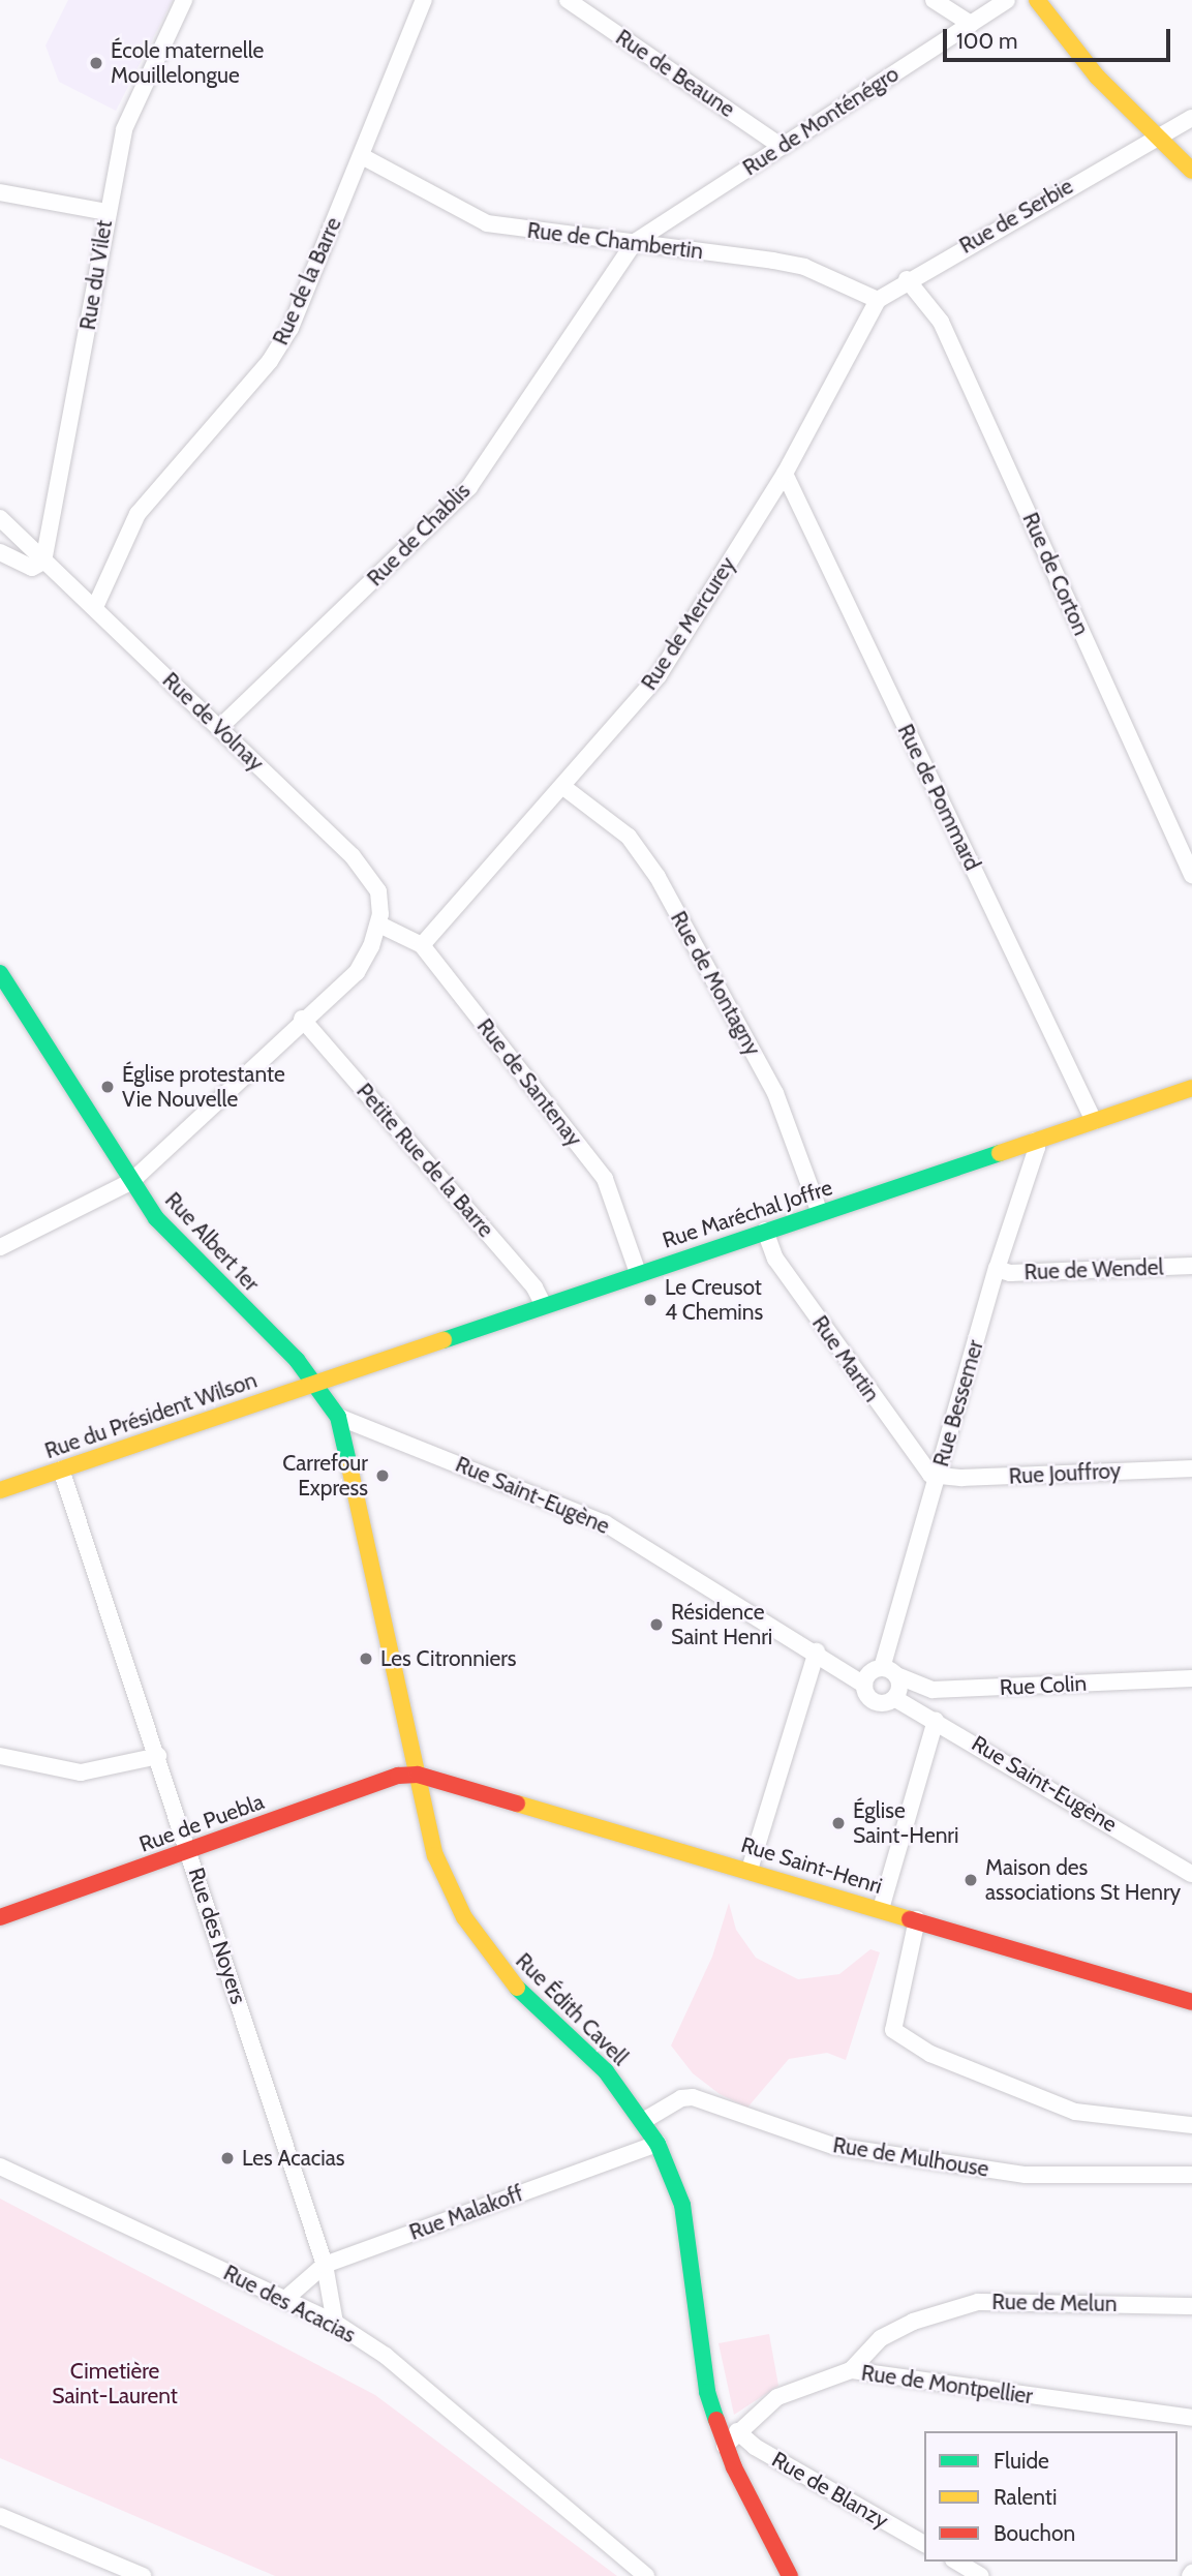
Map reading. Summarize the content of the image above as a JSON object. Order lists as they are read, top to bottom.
{
  "streets": {
    "street": [
      "Rue de Beaune",
      "Rue de Monténégro",
      "Rue de Serbie",
      "Rue de Chambertin",
      "Rue du Vilet",
      "Rue de la Barre",
      "Rue de Chablis",
      "Rue de Corton",
      "Rue de Mercurey",
      "Rue de Volnay",
      "Rue de Pommard",
      "Rue de Montagny",
      "Rue de Santenay",
      "Petite Rue de la Barre",
      "Rue Maréchal Joffre",
      "Rue Albert 1er",
      "Rue de Wendel",
      "Rue Martin",
      "Rue Bessemer",
      "Rue du Président Wilson",
      "Rue Jouffroy",
      "Rue Saint-Eugène",
      "Rue Colin",
      "Rue de Puebla",
      "Rue Saint-Henri",
      "Rue des Noyers",
      "Rue Édith Cavell",
      "Rue de Mulhouse",
      "Rue Malakoff",
      "Rue de Melun",
      "Rue des Acacias",
      "Rue de Montpellier",
      "Rue de Blanzy"
    ]
  },
  "crossings": [
    ["Rue de Beaune", "Rue de Monténégro"],
    ["Rue de Monténégro", "Rue de Chambertin"],
    ["Rue de Monténégro", "Rue de Chablis"],
    ["Rue de Serbie", "Rue de Chambertin"],
    ["Rue de Serbie", "Rue de Corton"],
    ["Rue de Serbie", "Rue de Mercurey"],
    ["Rue de Chambertin", "Rue de la Barre"],
    ["Rue de Chambertin", "Rue de Chablis"],
    ["Rue de Chambertin", "Rue de Mercurey"],
    ["Rue du Vilet", "Rue de Volnay"],
    ["Rue de la Barre", "Rue de Volnay"],
    ["Rue de Chablis", "Rue de Volnay"],
    ["Rue de Mercurey", "Rue de Pommard"],
    ["Rue de Mercurey", "Rue de Montagny"],
    ["Rue de Mercurey", "Rue de Santenay"],
    ["Rue de Volnay", "Rue de Santenay"],
    ["Rue de Volnay", "Petite Rue de la Barre"],
    ["Rue de Volnay", "Rue Albert 1er"],
    ["Rue de Pommard", "Rue Maréchal Joffre"],
    ["Rue de Montagny", "Rue Maréchal Joffre"],
    ["Rue de Santenay", "Rue Maréchal Joffre"],
    ["Petite Rue de la Barre", "Rue Maréchal Joffre"],
    ["Rue Maréchal Joffre", "Rue Albert 1er"],
    ["Rue Maréchal Joffre", "Rue Martin"],
    ["Rue Maréchal Joffre", "Rue Bessemer"],
    ["Rue Maréchal Joffre", "Rue du Président Wilson"],
    ["Rue Maréchal Joffre", "Rue Édith Cavell"],
    ["Rue Albert 1er", "Rue du Président Wilson"],
    ["Rue Albert 1er", "Rue Édith Cavell"],
    ["Rue de Wendel", "Rue Bessemer"],
    ["Rue Martin", "Rue Bessemer"],
    ["Rue Martin", "Rue Jouffroy"],
    ["Rue Bessemer", "Rue Jouffroy"],
    ["Rue Bessemer", "Rue Saint-Eugène"],
    ["Rue Bessemer", "Rue Colin"],
    ["Rue du Président Wilson", "Rue des Noyers"],
    ["Rue du Président Wilson", "Rue Édith Cavell"],
    ["Rue Saint-Eugène", "Rue Colin"],
    ["Rue Saint-Eugène", "Rue Édith Cavell"],
    ["Rue de Puebla", "Rue Saint-Henri"],
    ["Rue de Puebla", "Rue des Noyers"],
    ["Rue de Puebla", "Rue Édith Cavell"],
    ["Rue Saint-Henri", "Rue Édith Cavell"],
    ["Rue des Noyers", "Rue Malakoff"],
    ["Rue des Noyers", "Rue des Acacias"],
    ["Rue Édith Cavell", "Rue de Mulhouse"],
    ["Rue Édith Cavell", "Rue Malakoff"],
    ["Rue Édith Cavell", "Rue de Montpellier"],
    ["Rue Malakoff", "Rue des Acacias"],
    ["Rue de Melun", "Rue de Montpellier"],
    ["Rue de Montpellier", "Rue de Blanzy"]
  ],
  "parks": ["Cimetière Saint-Laurent"],
  "places": [
    "École maternelle Mouillelongue",
    "Église protestante Vie Nouvelle",
    "Le Creusot 4 Chemins",
    "Carrefour Express",
    "Résidence Saint Henri",
    "Les Citronniers",
    "Église Saint-Henri",
    "Maison des associations St Henry",
    "Les Acacias"
  ],
  "legend": ["Fluide", "Ralenti", "Bouchon"],
  "scale_bar": "100 m"
}
